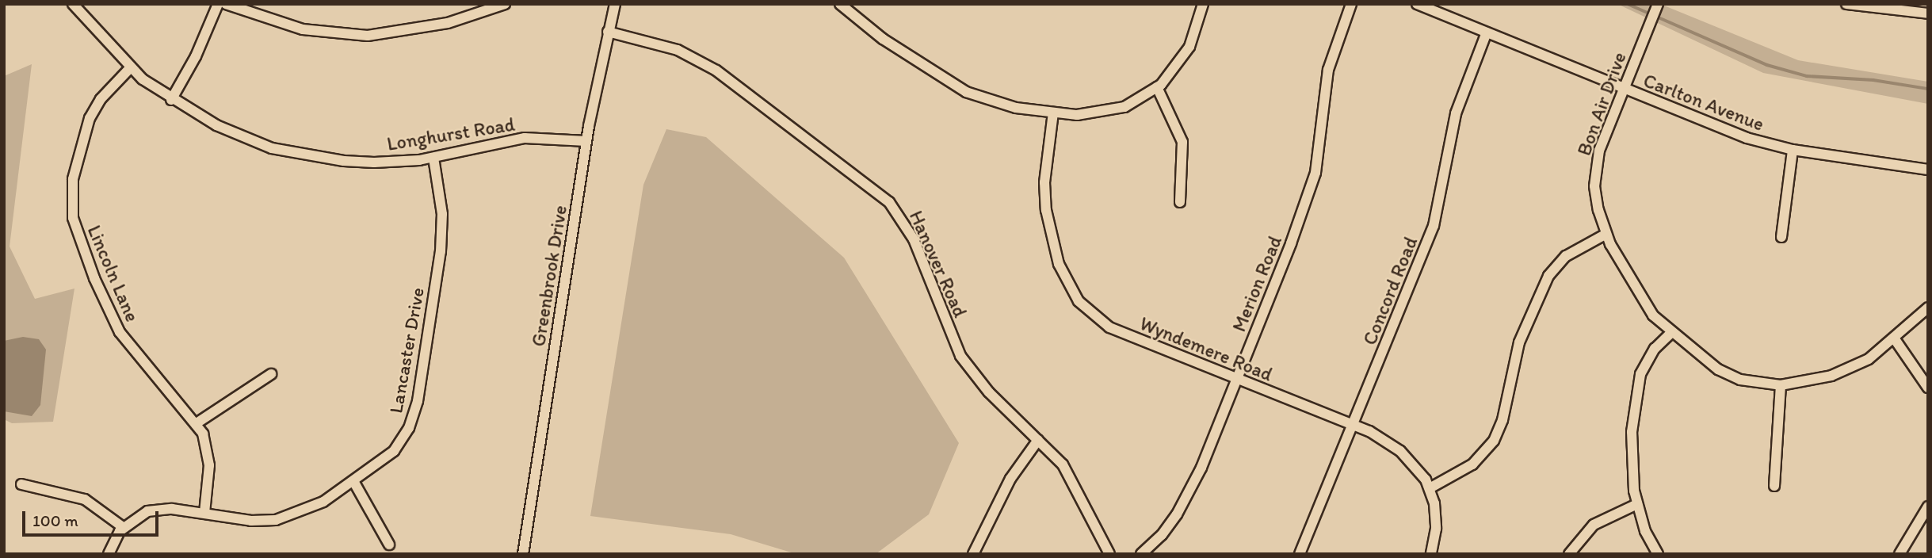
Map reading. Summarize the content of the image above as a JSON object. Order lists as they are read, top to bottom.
{
  "streets": {
    "street": [
      "Carlton Avenue",
      "Bon Air Drive",
      "Longhurst Road",
      "Hanover Road",
      "Lincoln Lane",
      "Greenbrook Drive",
      "Merion Road",
      "Concord Road",
      "Wyndemere Road",
      "Lancaster Drive"
    ]
  },
  "crossings": [
    ["Carlton Avenue", "Bon Air Drive"],
    ["Carlton Avenue", "Concord Road"],
    ["Longhurst Road", "Lincoln Lane"],
    ["Longhurst Road", "Greenbrook Drive"],
    ["Longhurst Road", "Lancaster Drive"],
    ["Hanover Road", "Greenbrook Drive"],
    ["Lincoln Lane", "Lancaster Drive"],
    ["Merion Road", "Wyndemere Road"],
    ["Concord Road", "Wyndemere Road"]
  ],
  "scale_bar": "100 m"
}
